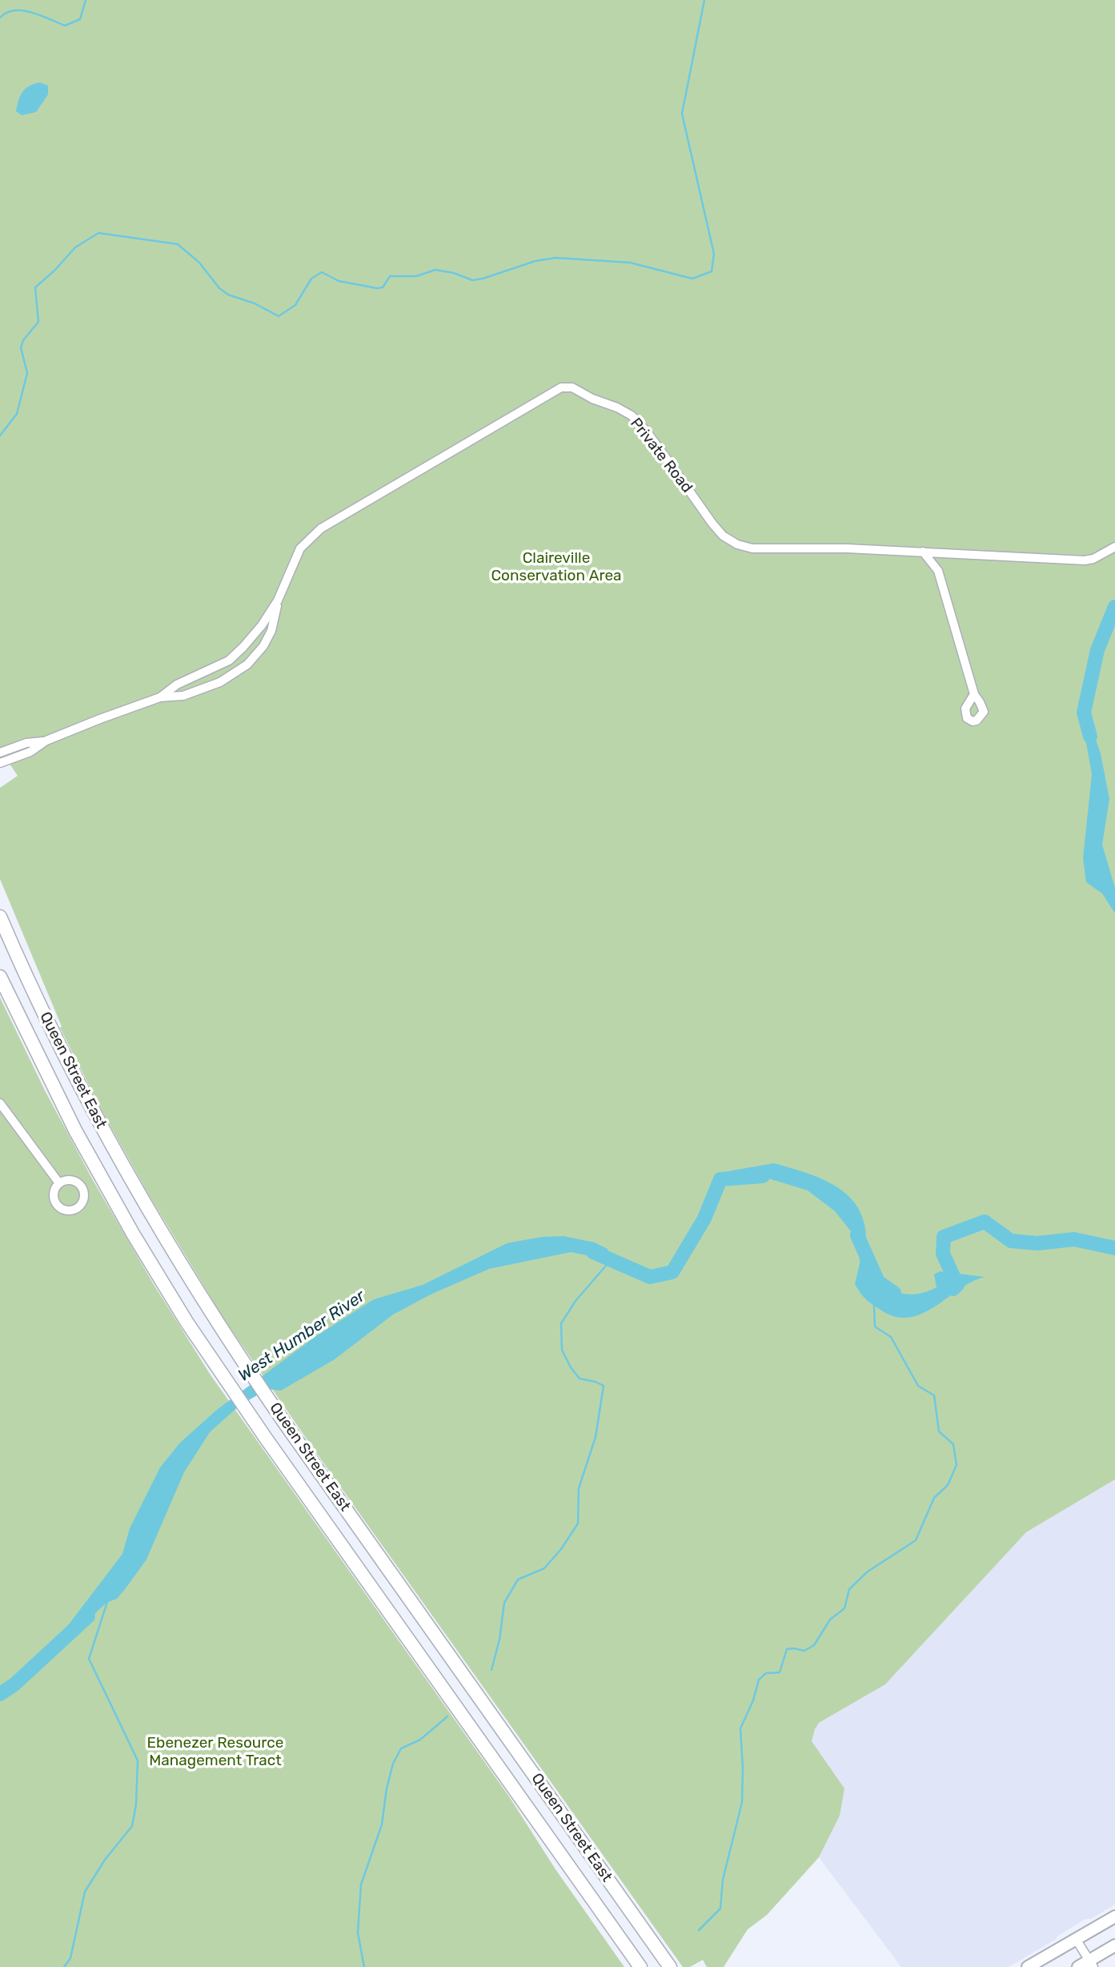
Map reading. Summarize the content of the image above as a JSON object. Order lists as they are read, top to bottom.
{
  "streets": {
    "main road": ["Queen Street East"],
    "street": ["Private Road"]
  },
  "water": ["West Humber River"],
  "parks": ["Claireville Conservation Area", "Ebenezer Resource Management Tract"]
}
